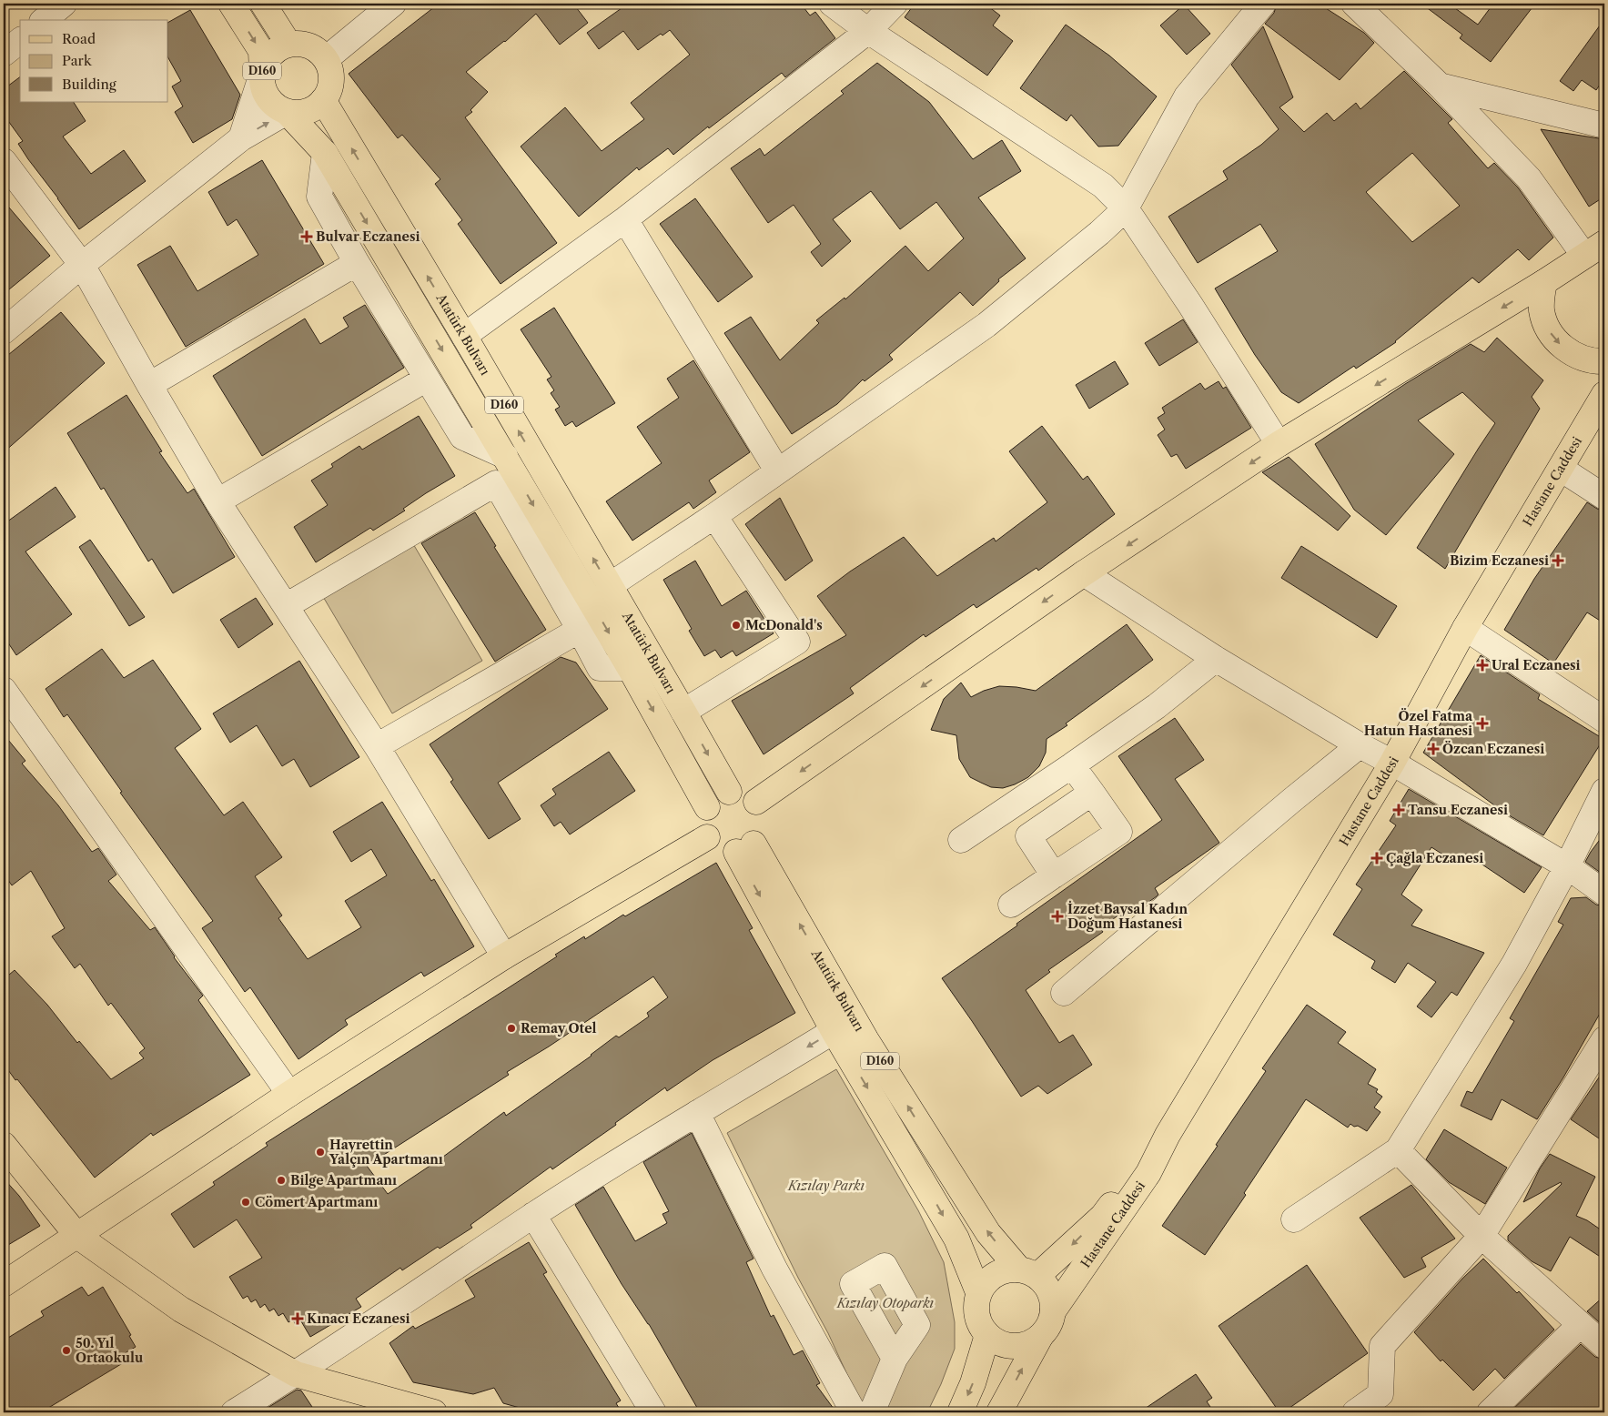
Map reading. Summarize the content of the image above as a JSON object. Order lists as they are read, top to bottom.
{
  "streets": {
    "main road": ["D160", "Atatürk Bulvarı", "Hastane Caddesi"]
  },
  "crossings": [
    ["D160", "Atatürk Bulvarı"],
    ["D160", "Hastane Caddesi"],
    ["Atatürk Bulvarı", "Hastane Caddesi"]
  ],
  "parks": ["Kızılay Parkı", "Kızılay Otoparkı"],
  "places": {
    "health": [
      "Bulvar Eczanesi",
      "Bizim Eczanesi",
      "Ural Eczanesi",
      "Özel Fatma Hatun Hastanesi",
      "Özcan Eczanesi",
      "Tansu Eczanesi",
      "Çağla Eczanesi",
      "İzzet Baysal Kadın Doğum Hastanesi",
      "Kınacı Eczanesi"
    ],
    "other": [
      "McDonald's",
      "Remay Otel",
      "Hayrettin Yalçın Apartmanı",
      "Bilge Apartmanı",
      "Cömert Apartmanı",
      "50. Yıl Ortaokulu"
    ]
  },
  "legend": ["Road", "Park", "Building"]
}
